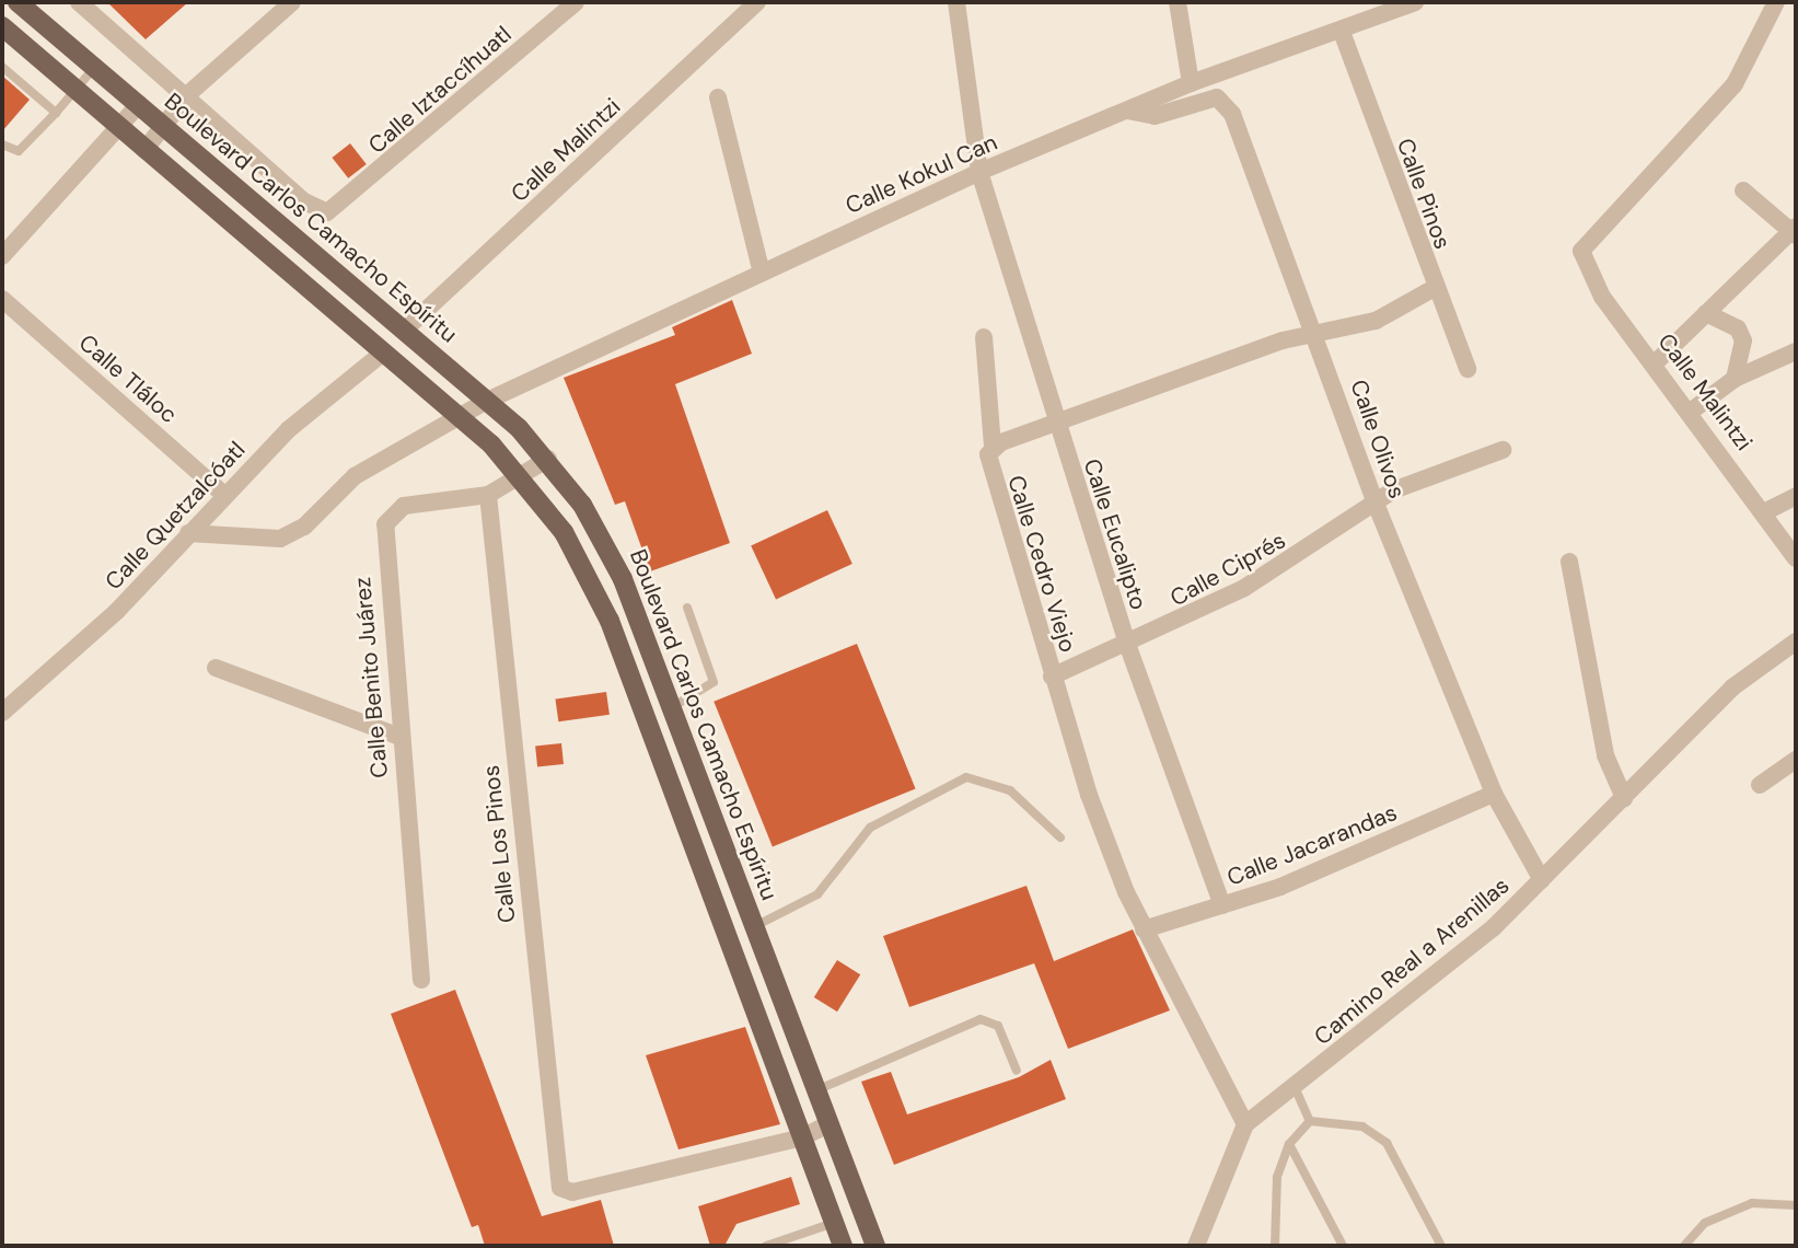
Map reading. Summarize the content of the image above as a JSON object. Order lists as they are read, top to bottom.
{
  "streets": {
    "main road": ["Boulevard Carlos Camacho Espíritu"],
    "street": [
      "Calle Iztaccíhuatl",
      "Calle Malintzi",
      "Calle Kokul Can",
      "Calle Pinos",
      "Calle Tláloc",
      "Calle Olivos",
      "Calle Quetzalcóatl",
      "Calle Eucalipto",
      "Calle Cedro Viejo",
      "Calle Ciprés",
      "Calle Benito Juárez",
      "Calle Los Pinos",
      "Calle Jacarandas",
      "Camino Real a Arenillas"
    ]
  },
  "crossings": [
    ["Calle Malintzi", "Boulevard Carlos Camacho Espíritu"],
    ["Calle Kokul Can", "Calle Pinos"],
    ["Calle Kokul Can", "Boulevard Carlos Camacho Espíritu"],
    ["Calle Kokul Can", "Calle Olivos"],
    ["Calle Kokul Can", "Calle Quetzalcóatl"],
    ["Calle Kokul Can", "Calle Eucalipto"],
    ["Calle Pinos", "Calle Cedro Viejo"],
    ["Boulevard Carlos Camacho Espíritu", "Calle Benito Juárez"],
    ["Calle Tláloc", "Calle Quetzalcóatl"],
    ["Calle Olivos", "Calle Cedro Viejo"],
    ["Calle Olivos", "Calle Ciprés"],
    ["Calle Olivos", "Calle Jacarandas"],
    ["Calle Olivos", "Camino Real a Arenillas"],
    ["Calle Eucalipto", "Calle Cedro Viejo"],
    ["Calle Eucalipto", "Calle Ciprés"],
    ["Calle Eucalipto", "Calle Jacarandas"],
    ["Calle Cedro Viejo", "Calle Ciprés"],
    ["Calle Cedro Viejo", "Calle Jacarandas"],
    ["Calle Cedro Viejo", "Camino Real a Arenillas"],
    ["Calle Benito Juárez", "Calle Los Pinos"]
  ]
}
